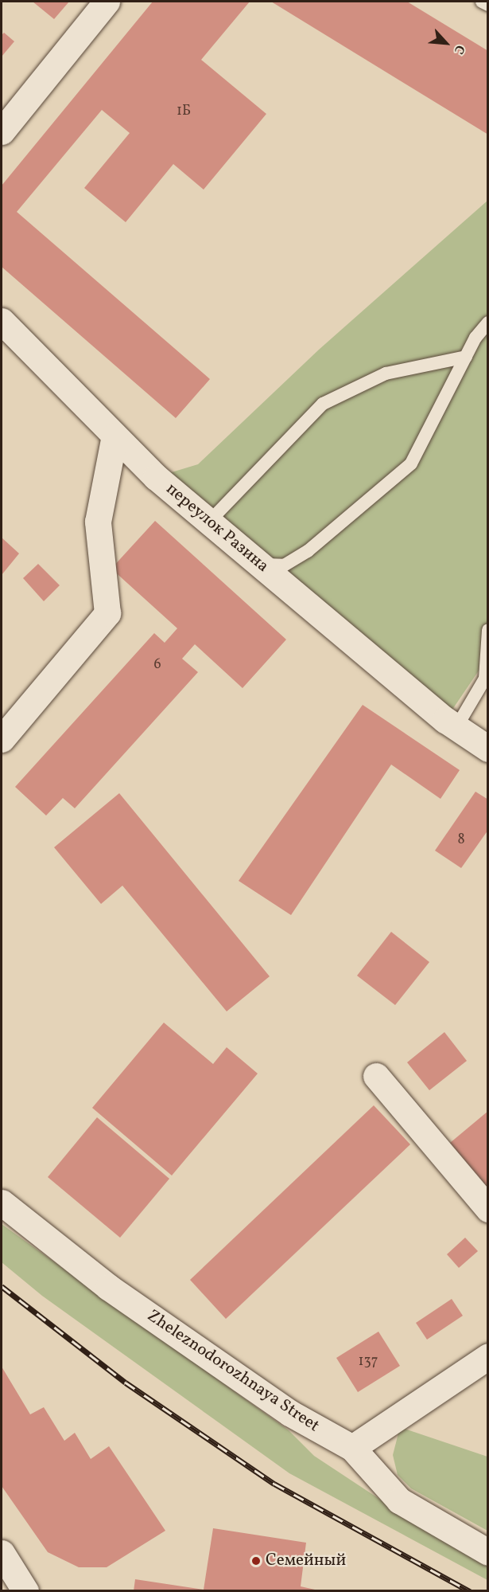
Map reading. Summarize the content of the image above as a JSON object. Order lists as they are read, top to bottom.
{
  "streets": {
    "street": ["переулок Разина", "Zheleznodorozhnaya Street"]
  },
  "places": ["Семейный"],
  "house_numbers": [
    "1Б",
    "6",
    "8",
    "137"
  ],
  "north": "bottom right"
}
